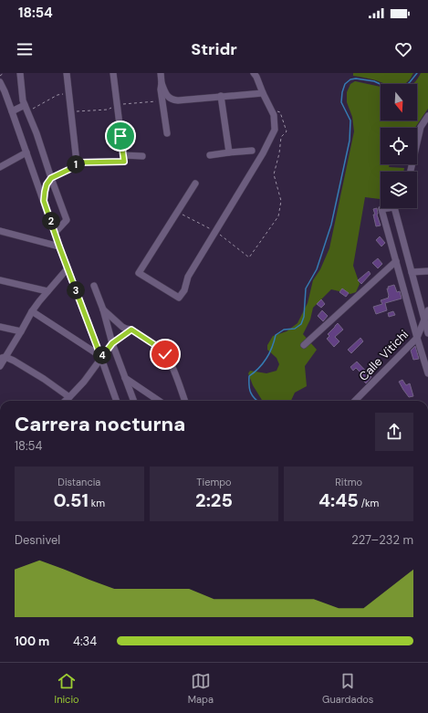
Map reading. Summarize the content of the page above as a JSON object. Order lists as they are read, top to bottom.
{
  "streets": {
    "street": ["Calle Vitichi"]
  },
  "north": "bottom",
  "page": {
    "status": "18:54",
    "header": "Stridr",
    "pins": [
      "1",
      "2",
      "3",
      "4"
    ],
    "heading": ["Carrera nocturna", "18:54"],
    "stats": [
      ["Distancia", "0.51 km"],
      ["Tiempo", "2:25"],
      ["Ritmo", "4:45 /km"]
    ],
    "chart": ["Desnivel", "227–232 m"],
    "list": [
      {
        "name": "100 m",
        "note": "4:34"
      }
    ],
    "tabs": ["Inicio", "Mapa", "Guardados"]
  }
}
